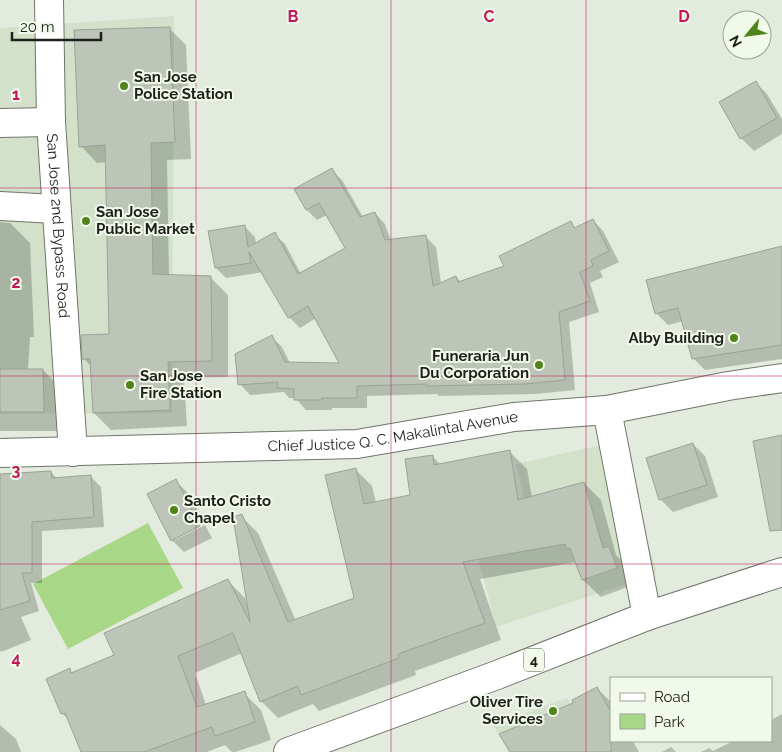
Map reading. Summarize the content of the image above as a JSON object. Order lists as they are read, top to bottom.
{
  "streets": {
    "main road": ["San Jose 2nd Bypass Road", "Chief Justice Q. C. Makalintal Avenue", "4"]
  },
  "crossings": [
    ["San Jose 2nd Bypass Road", "Chief Justice Q. C. Makalintal Avenue"]
  ],
  "places": [
    "San Jose Police Station",
    "San Jose Public Market",
    "Alby Building",
    "Funeraria Jun Du Corporation",
    "San Jose Fire Station",
    "Santo Cristo Chapel",
    "Oliver Tire Services"
  ],
  "legend": ["Road", "Park"],
  "scale_bar": "20 m",
  "north": "bottom left",
  "grid": {
    "columns": ["B", "C", "D"],
    "rows": [
      "1",
      "2",
      "3",
      "4"
    ]
  }
}
